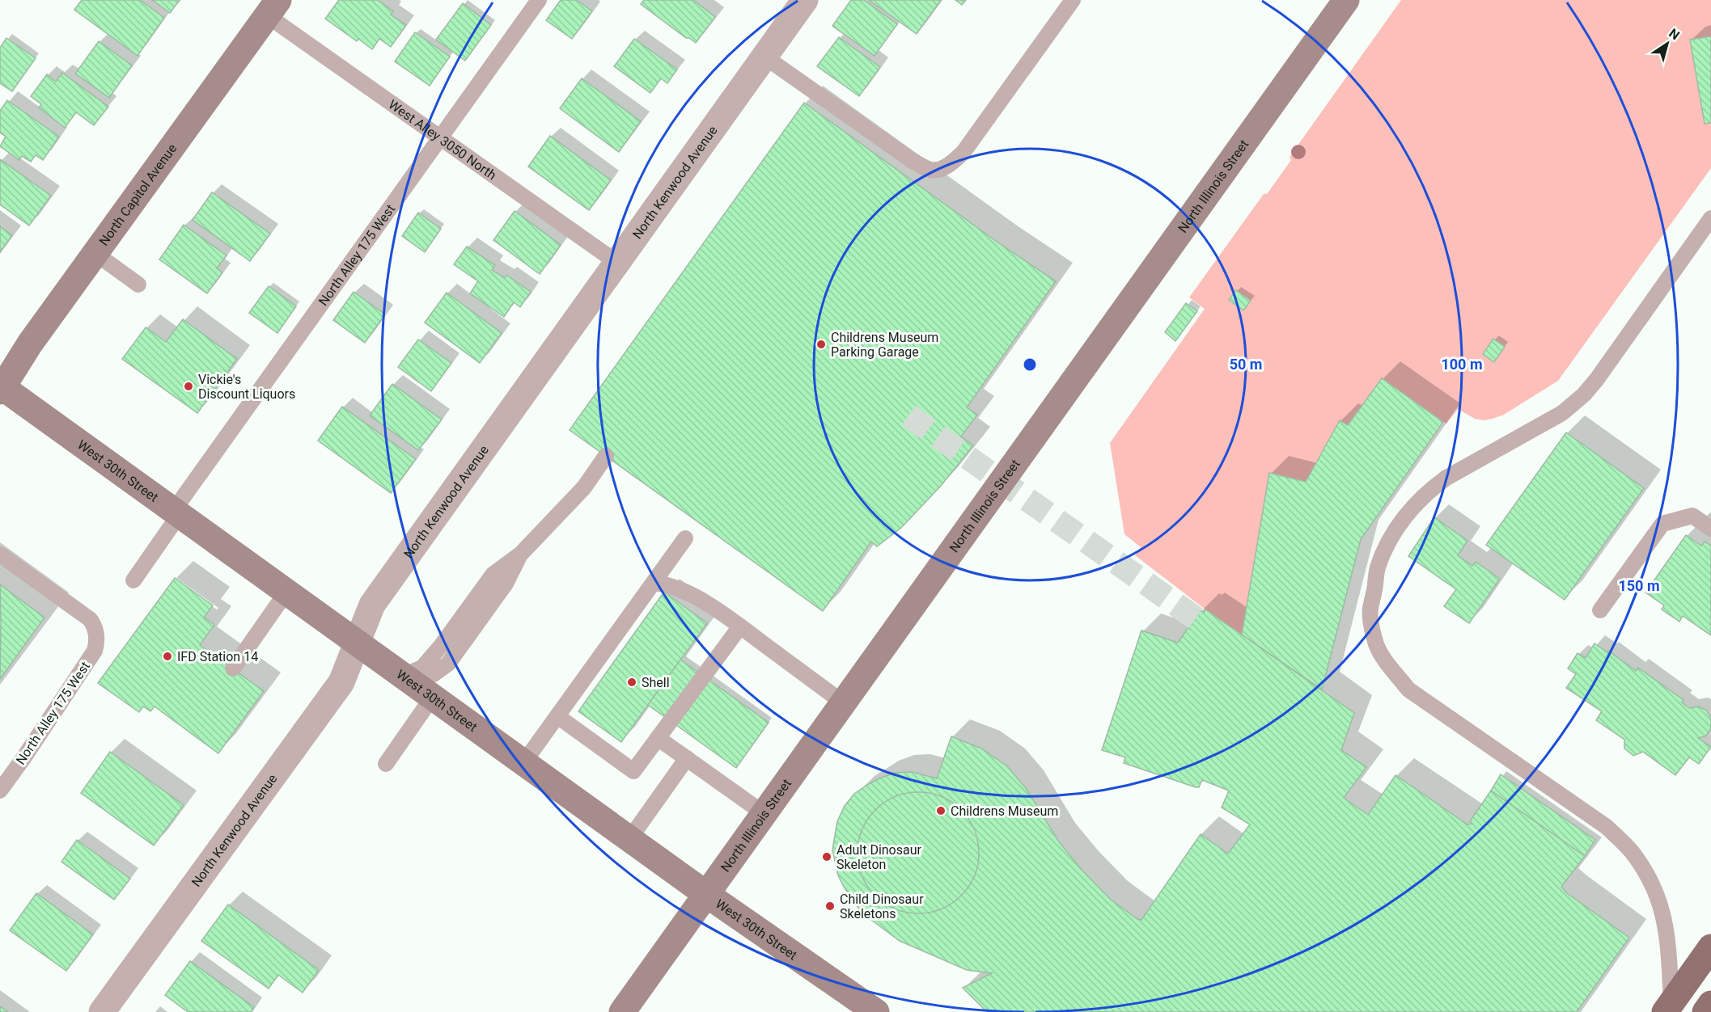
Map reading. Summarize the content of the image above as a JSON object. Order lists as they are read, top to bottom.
{
  "streets": {
    "main road": ["North Illinois Street", "North Capitol Avenue", "West 30th Street"],
    "street": ["North Kenwood Avenue"],
    "lane": ["West Alley 3050 North", "North Alley 175 West"]
  },
  "crossings": [
    ["West Alley 3050 North", "North Kenwood Avenue"],
    ["West Alley 3050 North", "North Capitol Avenue"],
    ["West Alley 3050 North", "North Alley 175 West"],
    ["North Kenwood Avenue", "West 30th Street"],
    ["North Illinois Street", "West 30th Street"],
    ["North Capitol Avenue", "West 30th Street"],
    ["North Alley 175 West", "West 30th Street"]
  ],
  "places": [
    "Childrens Museum Parking Garage",
    "Vickie's Discount Liquors",
    "IFD Station 14",
    "Shell",
    "Childrens Museum",
    "Adult Dinosaur Skeleton",
    "Child Dinosaur Skeletons"
  ],
  "north": "top right",
  "rings": ["50 m", "100 m", "150 m"]
}
